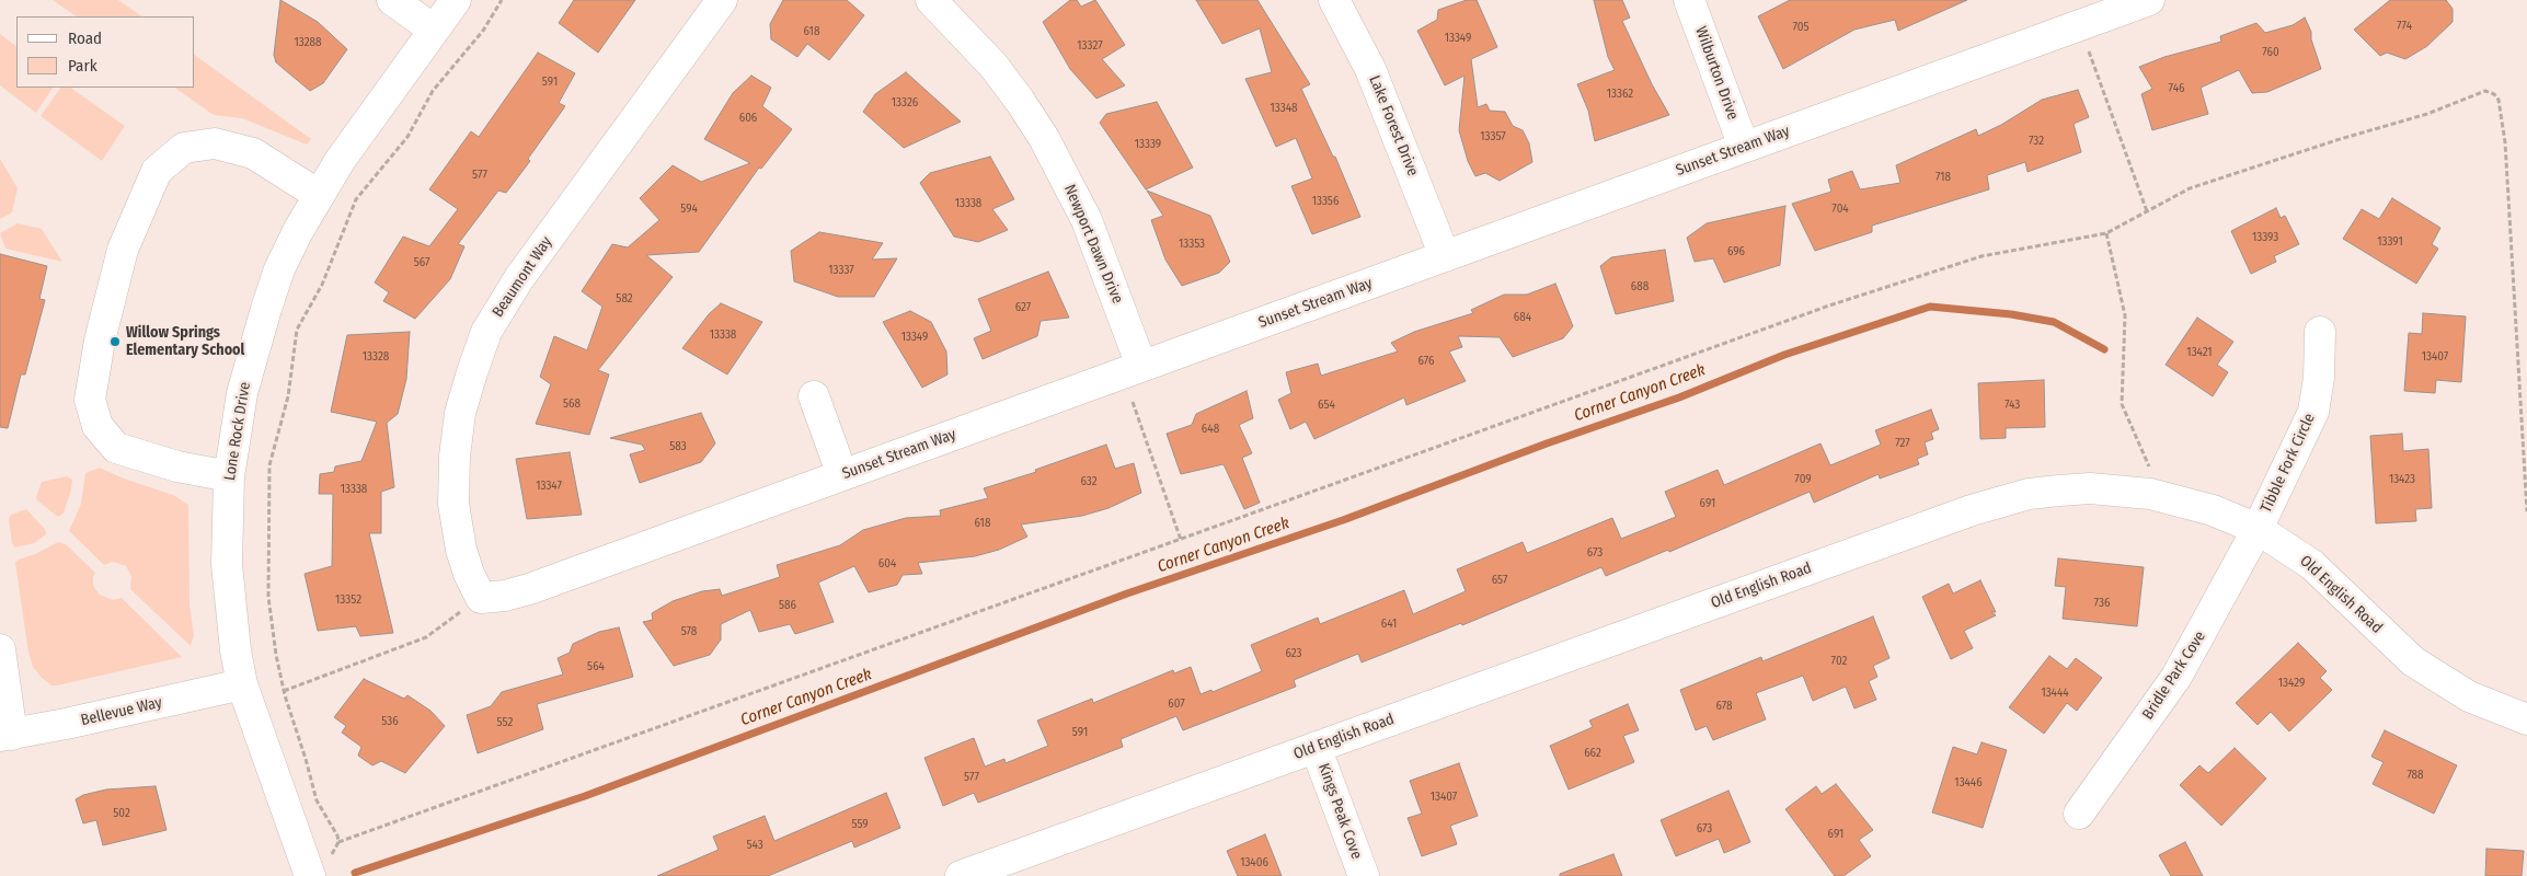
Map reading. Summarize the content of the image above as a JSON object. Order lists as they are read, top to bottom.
{
  "streets": {
    "street": [
      "Wilburton Drive",
      "Lake Forest Drive",
      "Sunset Stream Way",
      "Newport Dawn Drive",
      "Beaumont Way",
      "Lone Rock Drive",
      "Tibble Fork Circle",
      "Old English Road",
      "Bridle Park Cove",
      "Bellevue Way",
      "Kings Peak Cove"
    ]
  },
  "crossings": [
    ["Wilburton Drive", "Sunset Stream Way"],
    ["Lake Forest Drive", "Sunset Stream Way"],
    ["Sunset Stream Way", "Newport Dawn Drive"],
    ["Sunset Stream Way", "Beaumont Way"],
    ["Lone Rock Drive", "Bellevue Way"],
    ["Tibble Fork Circle", "Old English Road"],
    ["Tibble Fork Circle", "Bridle Park Cove"],
    ["Old English Road", "Bridle Park Cove"],
    ["Old English Road", "Kings Peak Cove"]
  ],
  "water": ["Corner Canyon Creek"],
  "places": ["Willow Springs Elementary School"],
  "house_numbers": [
    "774",
    "705",
    "618",
    "13349",
    "13288",
    "13327",
    "760",
    "591",
    "746",
    "13362",
    "13326",
    "13348",
    "606",
    "13357",
    "732",
    "13339",
    "577",
    "718",
    "13356",
    "13338",
    "594",
    "704",
    "13393",
    "13391",
    "13353",
    "696",
    "567",
    "13337",
    "688",
    "582",
    "627",
    "684",
    "13338",
    "13349",
    "13421",
    "13328",
    "13407",
    "676",
    "568",
    "654",
    "743",
    "648",
    "727",
    "583",
    "709",
    "13423",
    "632",
    "13347",
    "13338",
    "691",
    "618",
    "673",
    "604",
    "657",
    "13352",
    "736",
    "586",
    "641",
    "578",
    "623",
    "702",
    "564",
    "13429",
    "13444",
    "607",
    "678",
    "536",
    "552",
    "591",
    "662",
    "788",
    "577",
    "13446",
    "13407",
    "502",
    "559",
    "673",
    "691",
    "543",
    "13406"
  ],
  "legend": ["Road", "Park"]
}
